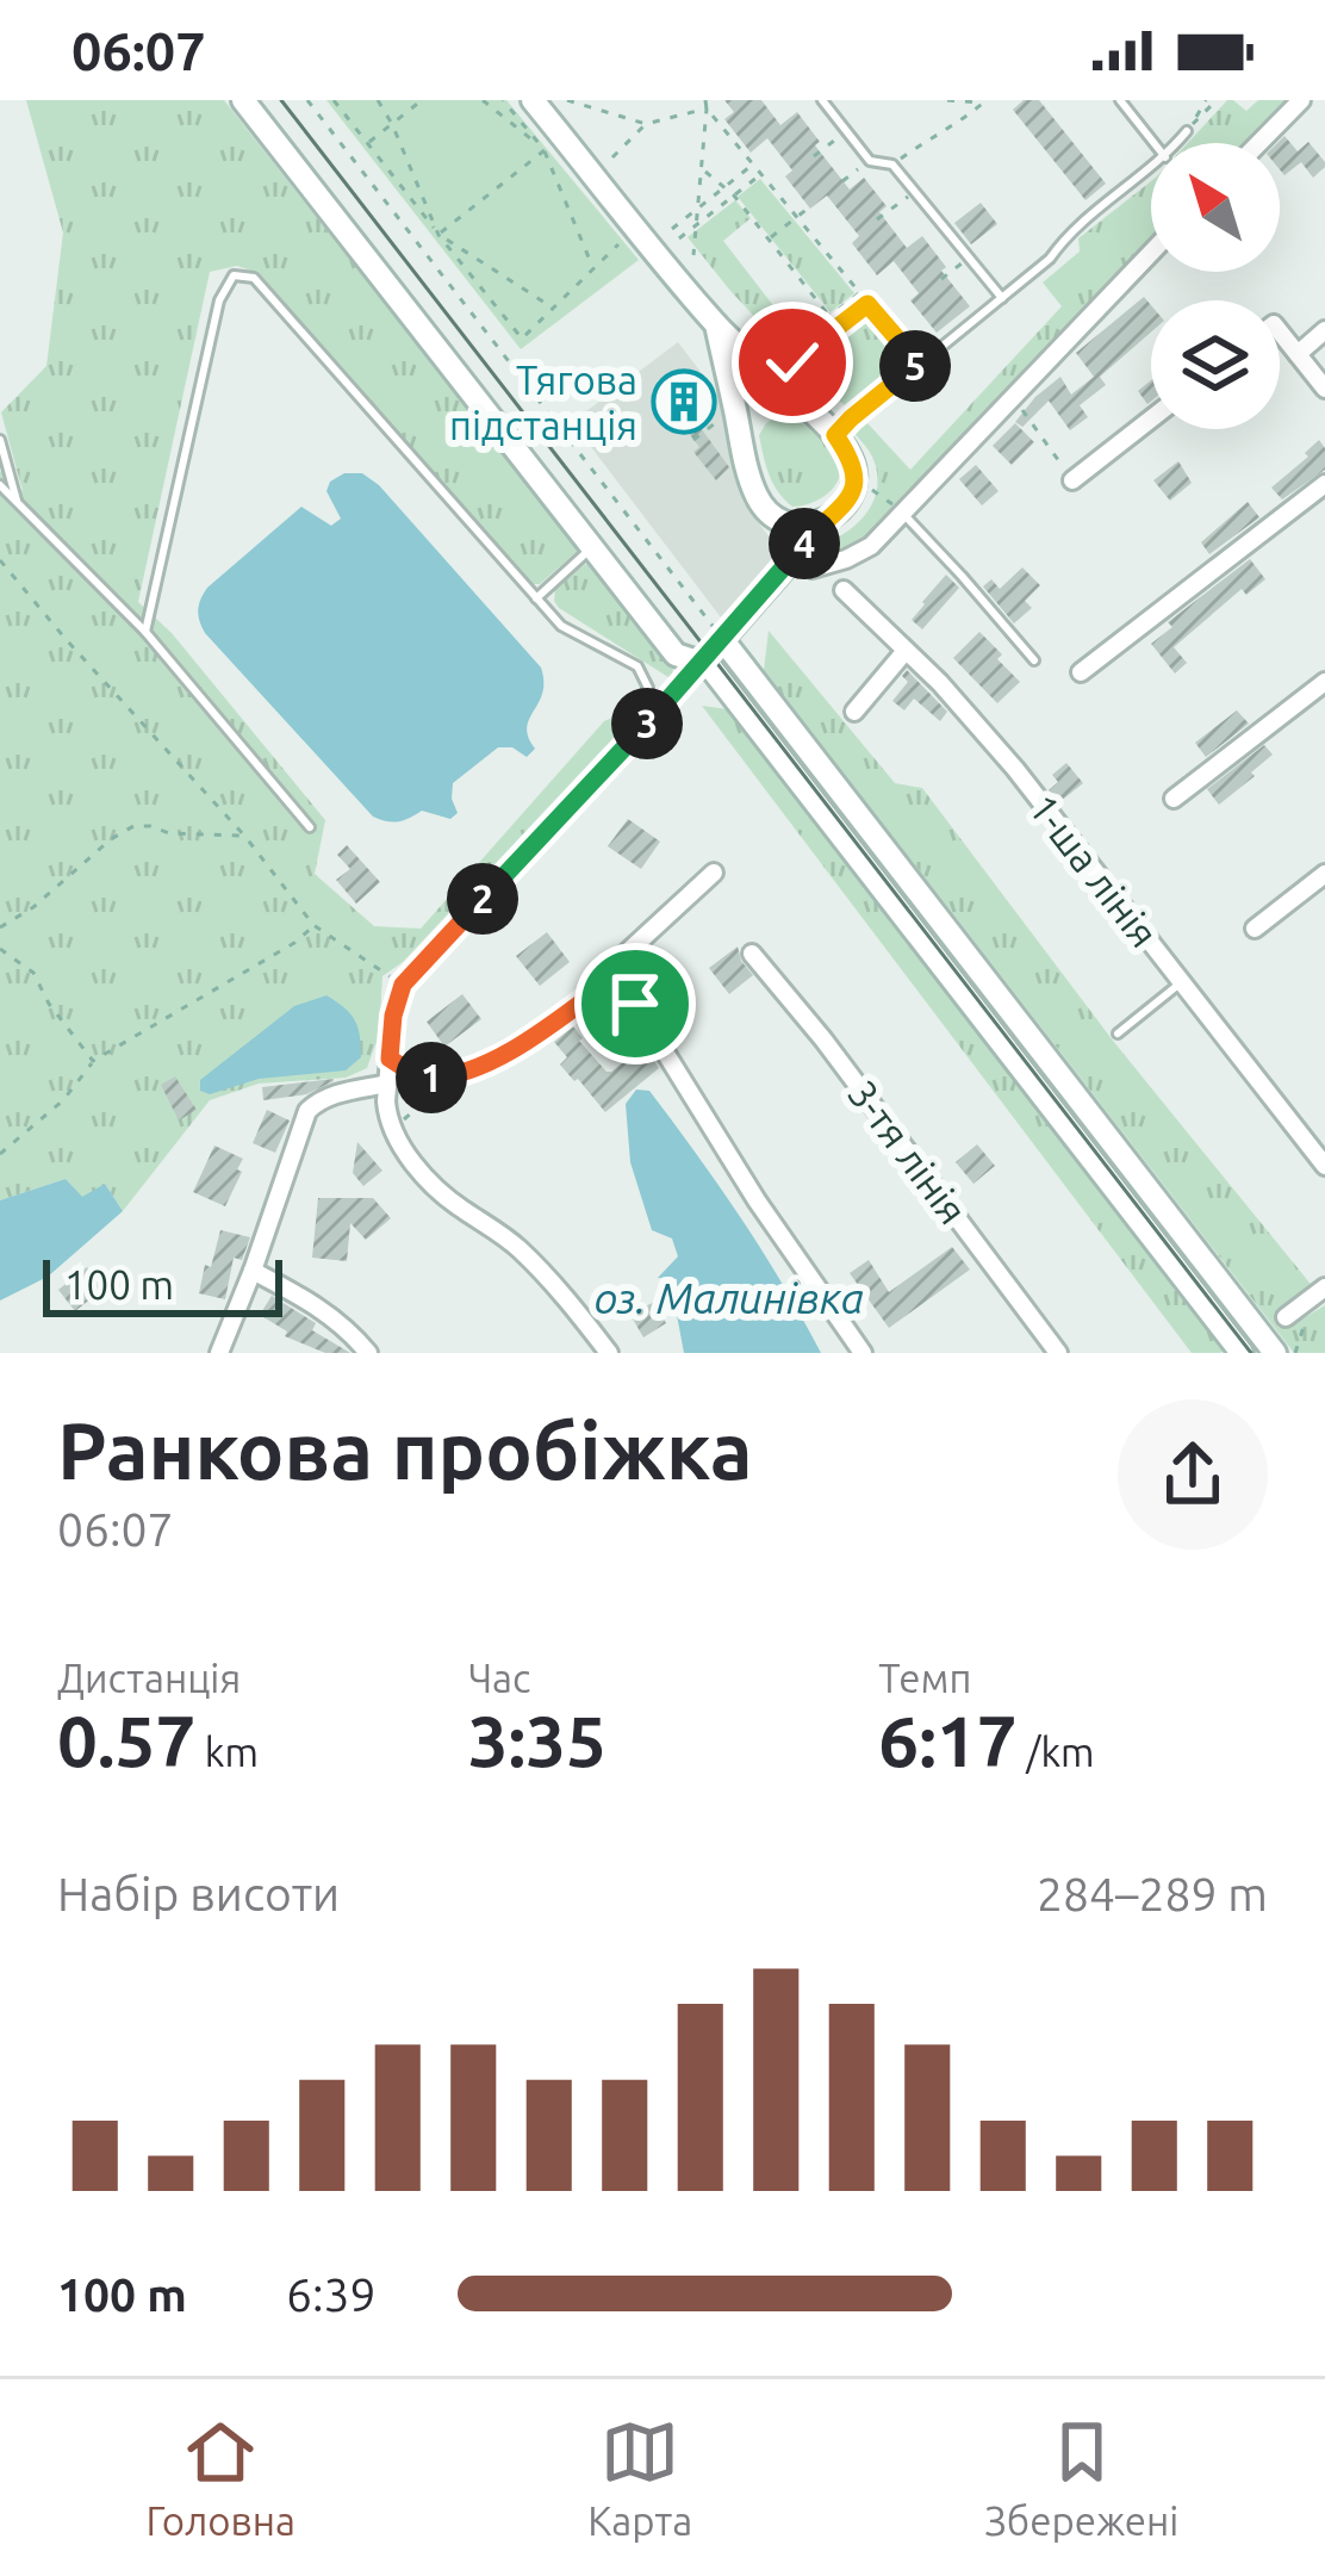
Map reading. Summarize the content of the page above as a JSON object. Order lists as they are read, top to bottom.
{
  "streets": {
    "street": ["1-ша лінія", "3-тя лінія"]
  },
  "water": ["оз. Малинівка"],
  "places": {
    "building": ["Тягова пiдстанцiя"]
  },
  "scale_bar": "100 m",
  "north": "top left",
  "page": {
    "status": "06:07",
    "pins": [
      "5",
      "4",
      "3",
      "2",
      "1"
    ],
    "scale": "100 m",
    "heading": ["Ранкова пробіжка", "06:07"],
    "stats": [
      ["Дистанція", "0.57 km"],
      ["Час", "3:35"],
      ["Темп", "6:17 /km"]
    ],
    "chart": ["Набір висоти", "284–289 m"],
    "list": [
      {
        "name": "100 m",
        "note": "6:39"
      }
    ],
    "tabs": ["Головна", "Карта", "Збережені"]
  }
}
